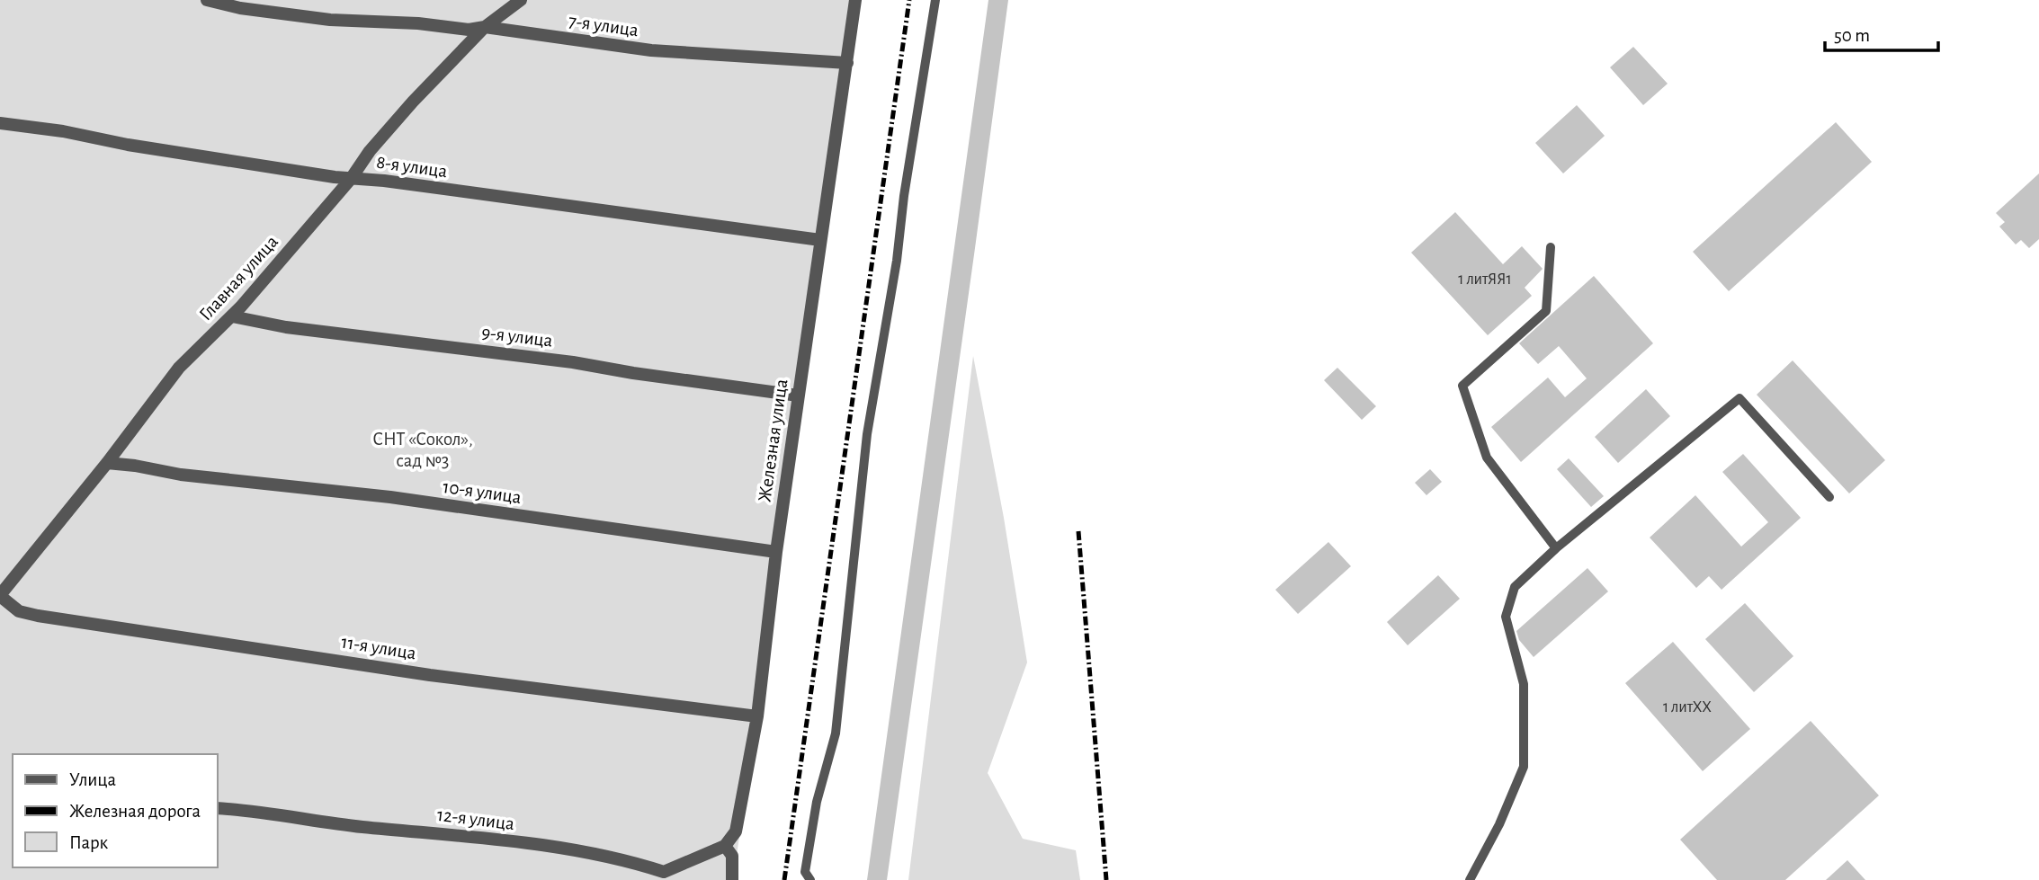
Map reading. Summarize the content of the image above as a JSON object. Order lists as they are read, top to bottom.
{
  "streets": {
    "street": [
      "7-я улица",
      "8-я улица",
      "Главная улица",
      "9-я улица",
      "Железная улица",
      "10-я улица",
      "11-я улица",
      "12-я улица"
    ]
  },
  "crossings": [
    ["7-я улица", "Главная улица"],
    ["7-я улица", "Железная улица"],
    ["8-я улица", "Главная улица"],
    ["8-я улица", "Железная улица"],
    ["Главная улица", "9-я улица"],
    ["Главная улица", "10-я улица"],
    ["Главная улица", "11-я улица"],
    ["9-я улица", "Железная улица"],
    ["Железная улица", "10-я улица"],
    ["Железная улица", "11-я улица"],
    ["Железная улица", "12-я улица"]
  ],
  "parks": ["СНТ «Сокол», сад №3"],
  "house_numbers": ["1 литЯЯ1", "1 литХХ"],
  "legend": ["Улица", "Железная дорога", "Парк"],
  "scale_bar": "50 m"
}
